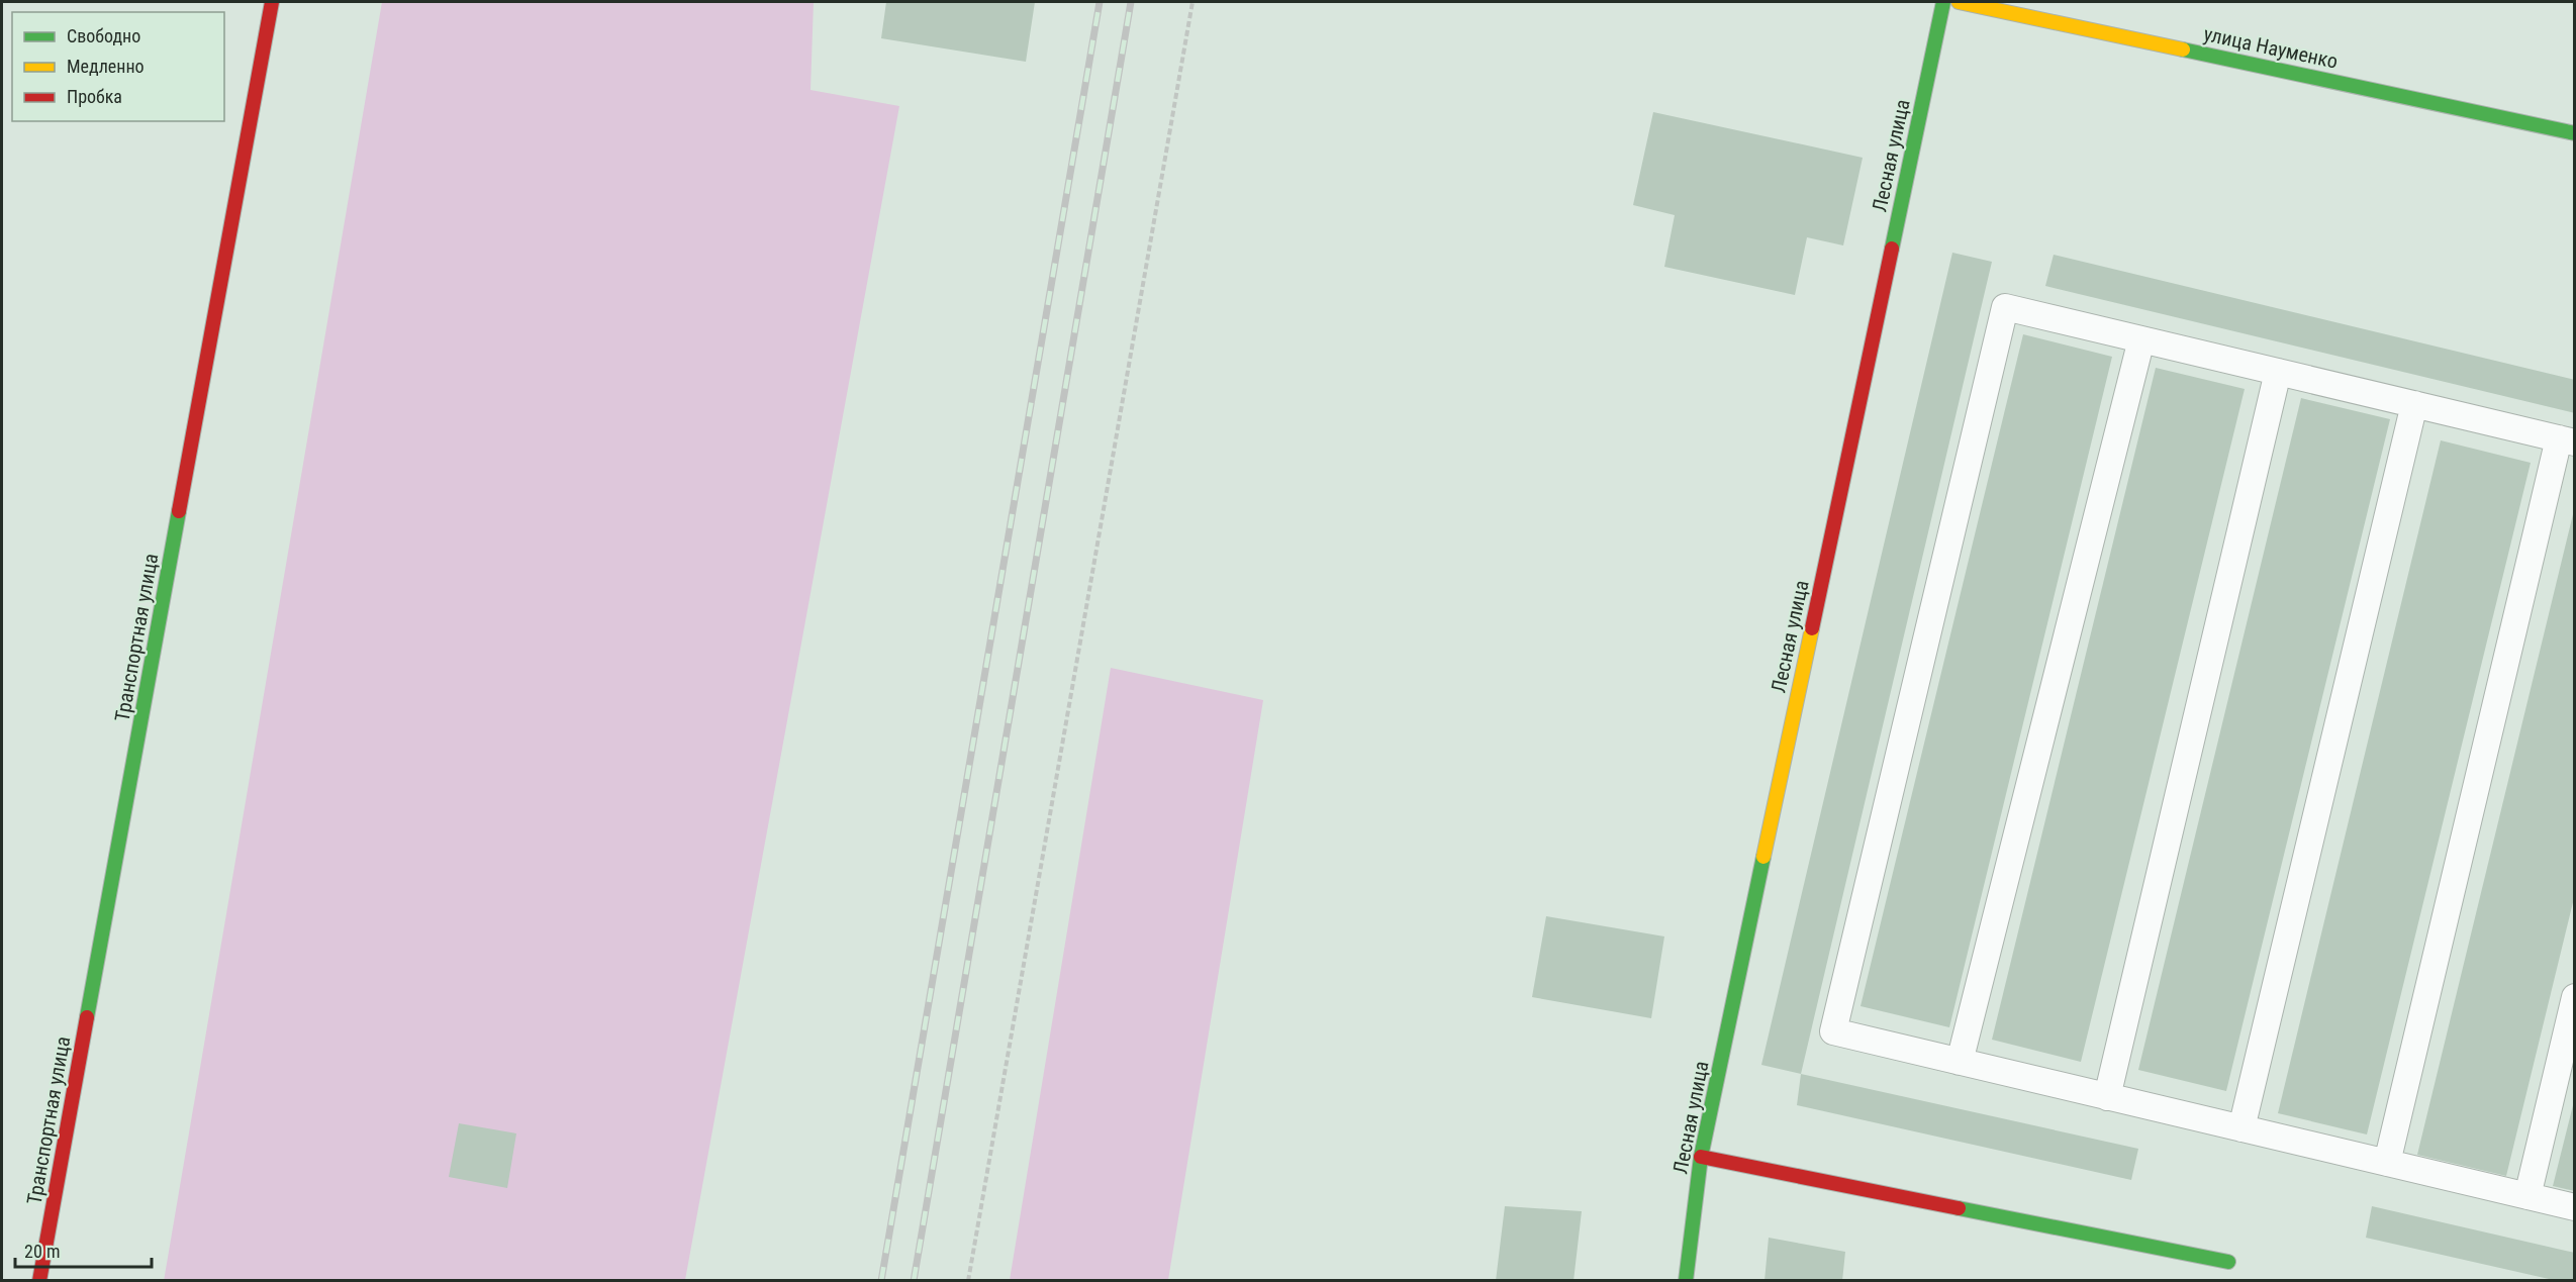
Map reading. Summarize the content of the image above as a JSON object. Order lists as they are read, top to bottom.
{
  "streets": {
    "street": ["улица Науменко", "Лесная улица", "Транспортная улица"]
  },
  "legend": ["Свободно", "Медленно", "Пробка"],
  "scale_bar": "20 m"
}
